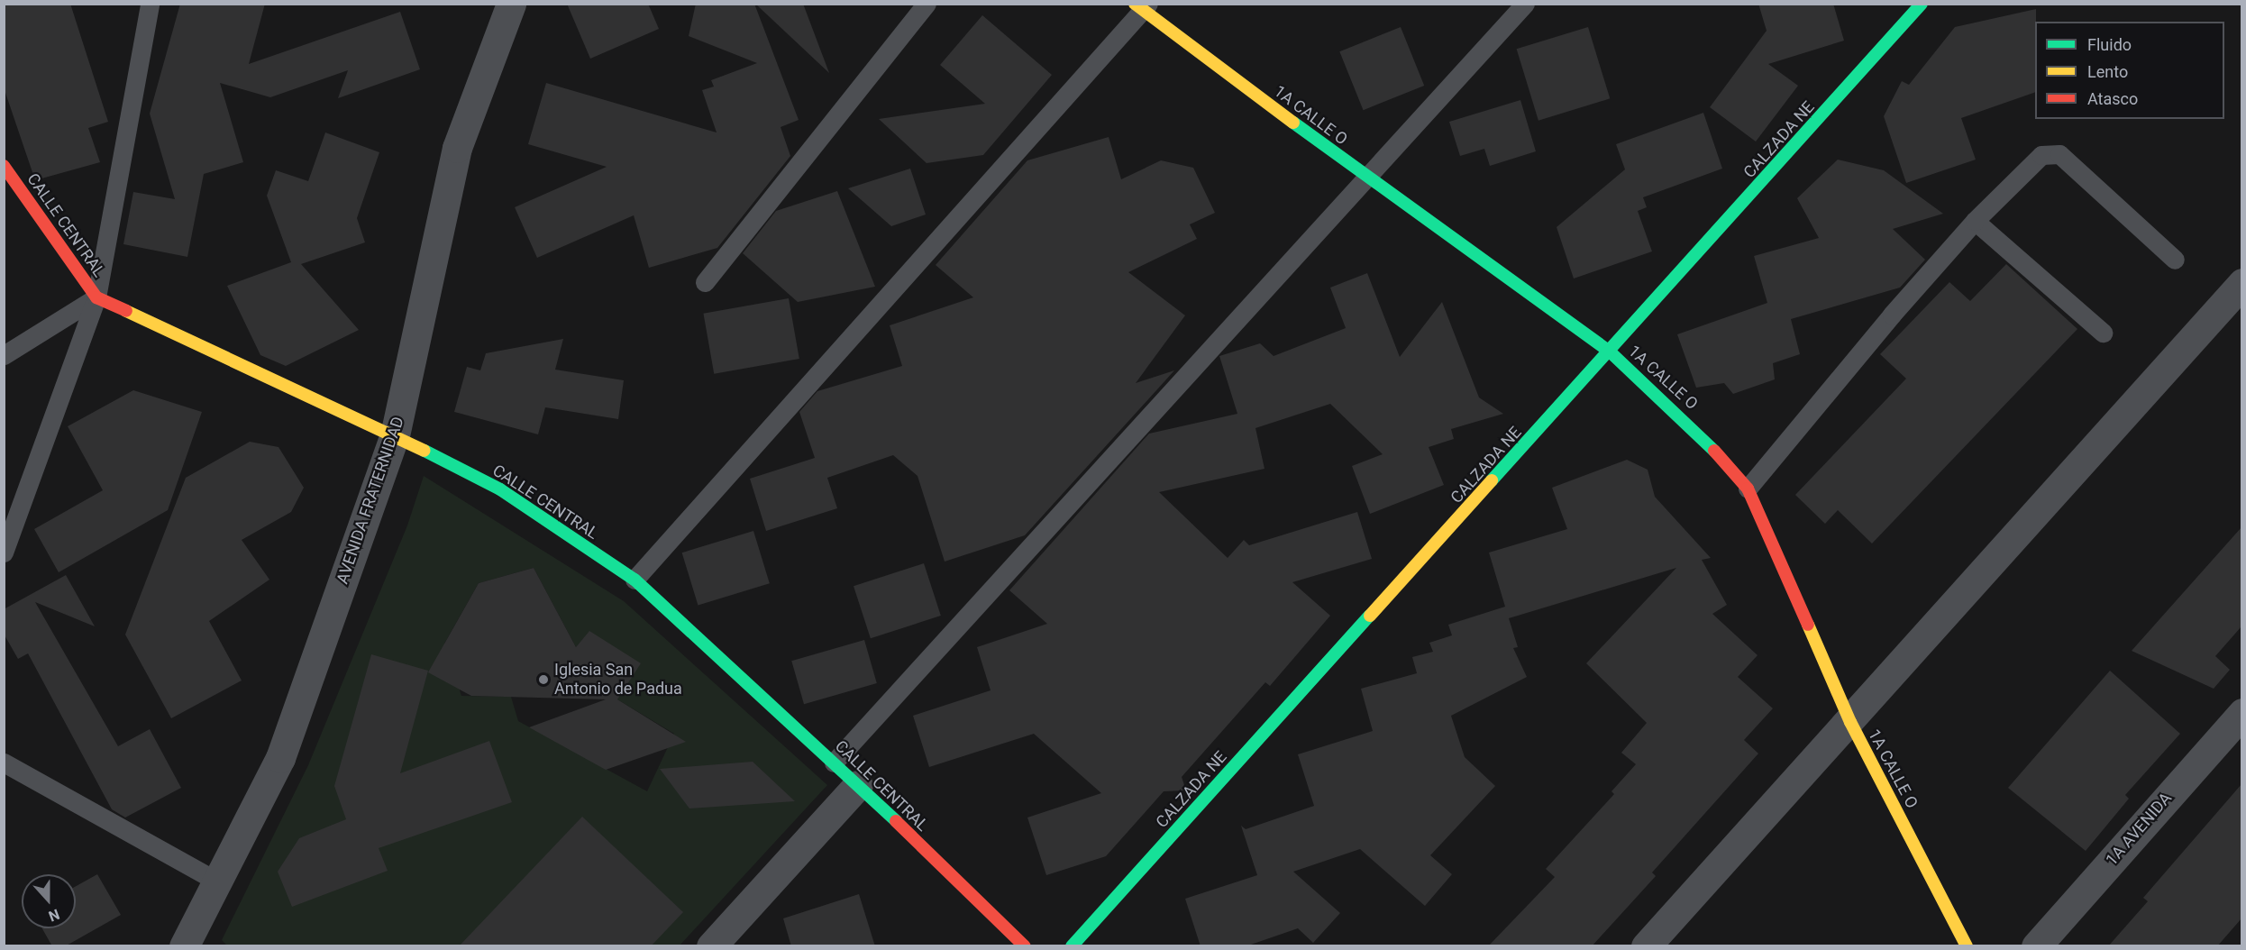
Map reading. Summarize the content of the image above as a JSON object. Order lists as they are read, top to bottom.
{
  "streets": {
    "street": [
      "1A CALLE O",
      "CALZADA NE",
      "CALLE CENTRAL",
      "AVENIDA FRATERNIDAD",
      "1A AVENIDA"
    ]
  },
  "crossings": [
    ["1A CALLE O", "CALZADA NE"],
    ["CALLE CENTRAL", "AVENIDA FRATERNIDAD"]
  ],
  "places": ["Iglesia San Antonio de Padua"],
  "legend": ["Fluido", "Lento", "Atasco"],
  "north": "bottom"
}
